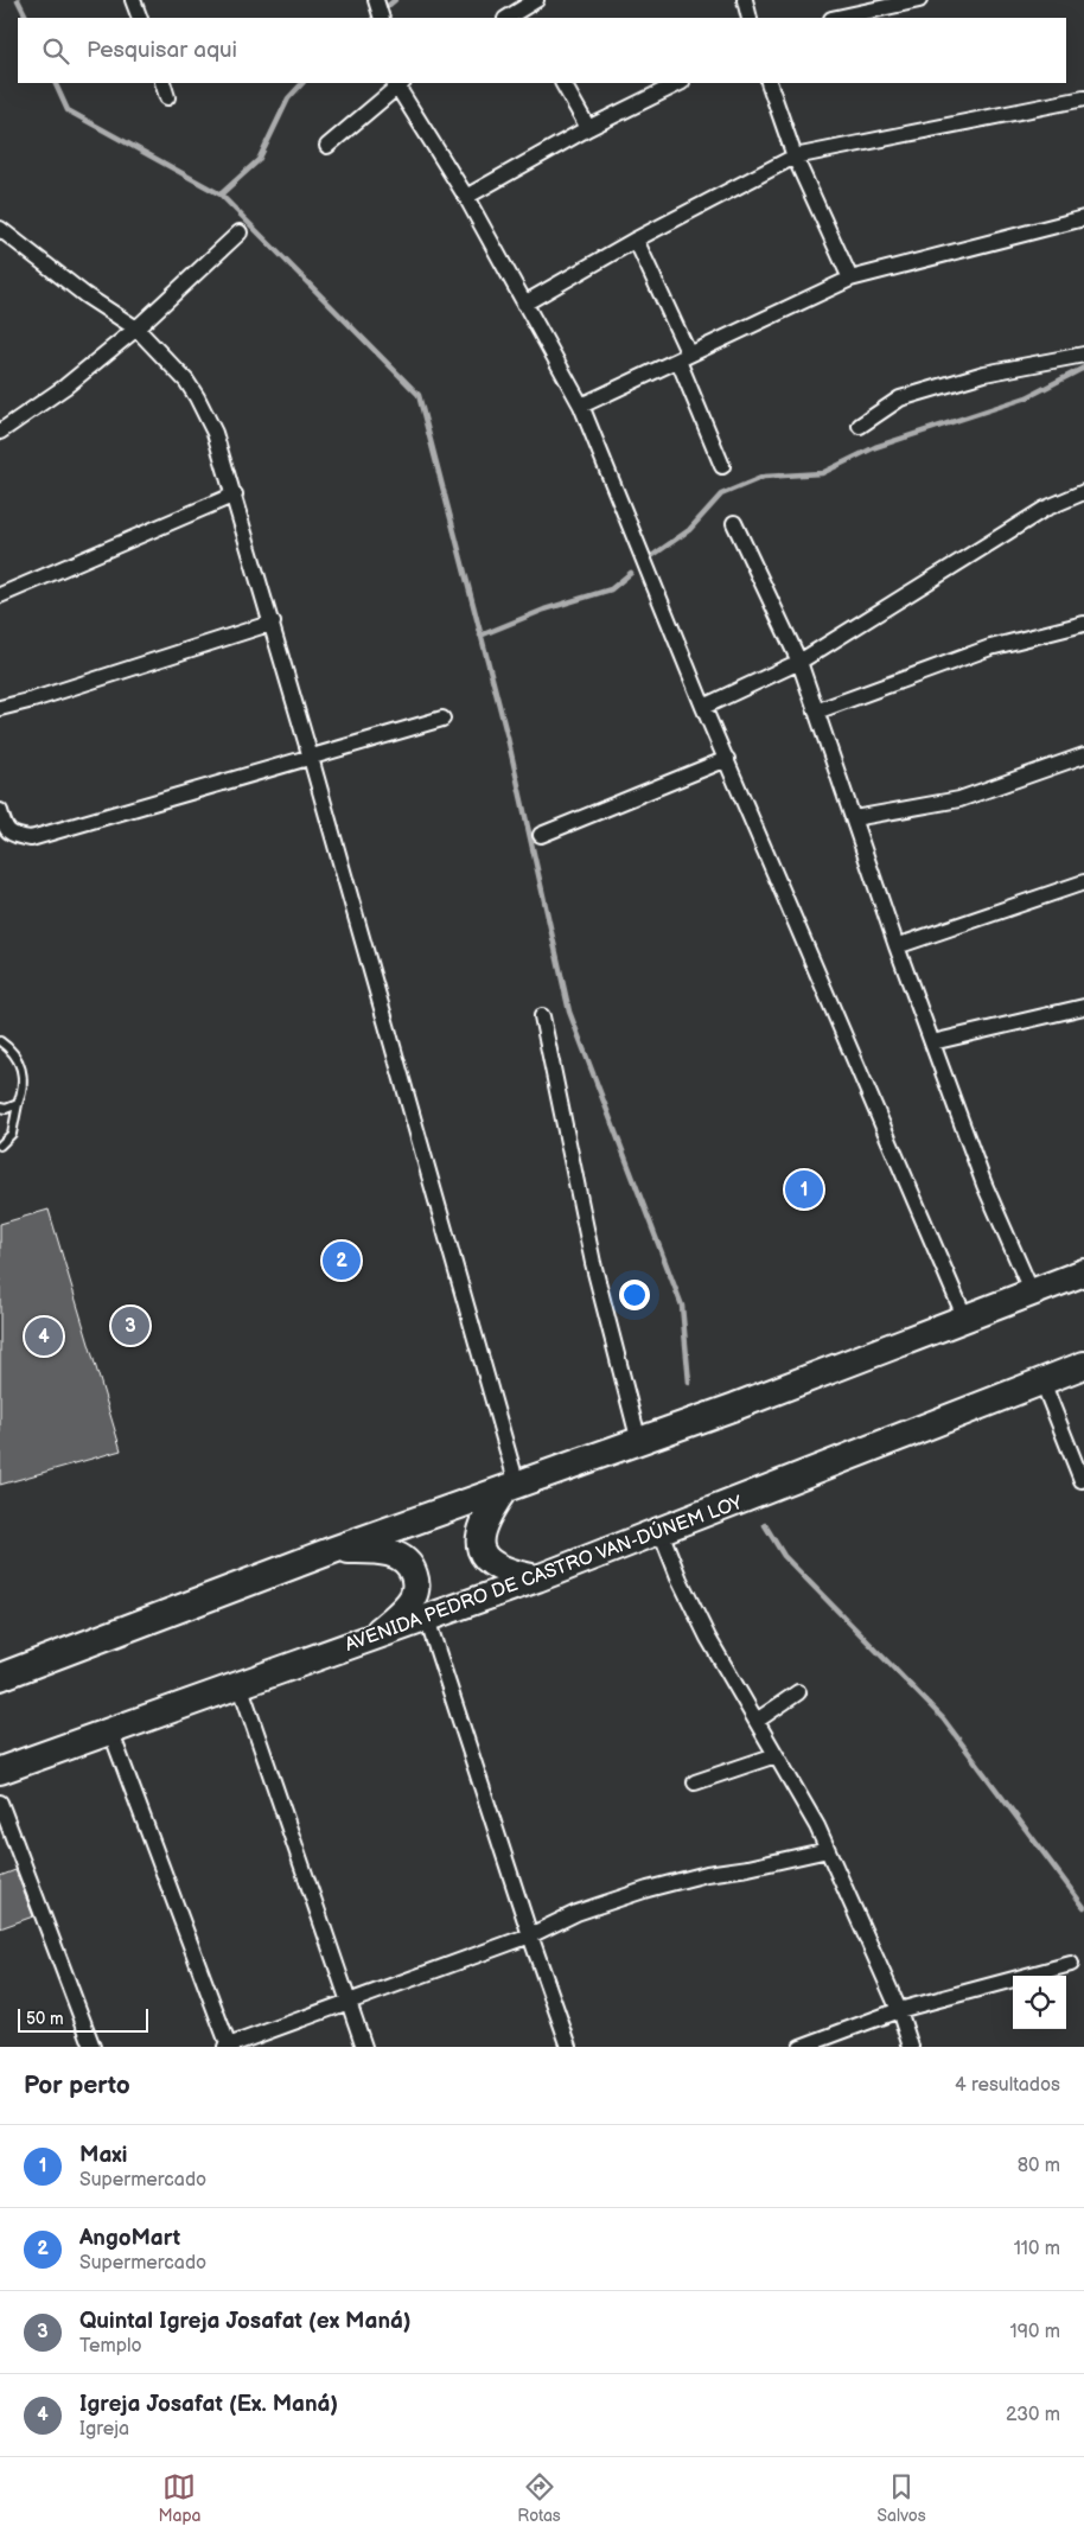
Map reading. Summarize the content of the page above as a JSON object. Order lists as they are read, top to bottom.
{
  "streets": {
    "highway": ["AVENIDA PEDRO DE CASTRO VAN-DÚNEM LOY"]
  },
  "scale_bar": "50 m",
  "page": {
    "search": "Pesquisar aqui",
    "pins": [
      "1",
      "2",
      "3",
      "4"
    ],
    "scale": "50 m",
    "heading": ["Por perto", "4 resultados"],
    "list": [
      {
        "mark": "1",
        "name": "Maxi",
        "note": "Supermercado",
        "value": "80 m"
      },
      {
        "mark": "2",
        "name": "AngoMart",
        "note": "Supermercado",
        "value": "110 m"
      },
      {
        "mark": "3",
        "name": "Quintal Igreja Josafat (ex Maná)",
        "note": "Templo",
        "value": "190 m"
      },
      {
        "mark": "4",
        "name": "Igreja Josafat (Ex. Maná)",
        "note": "Igreja",
        "value": "230 m"
      }
    ],
    "nav": ["Mapa", "Rotas", "Salvos"]
  }
}
